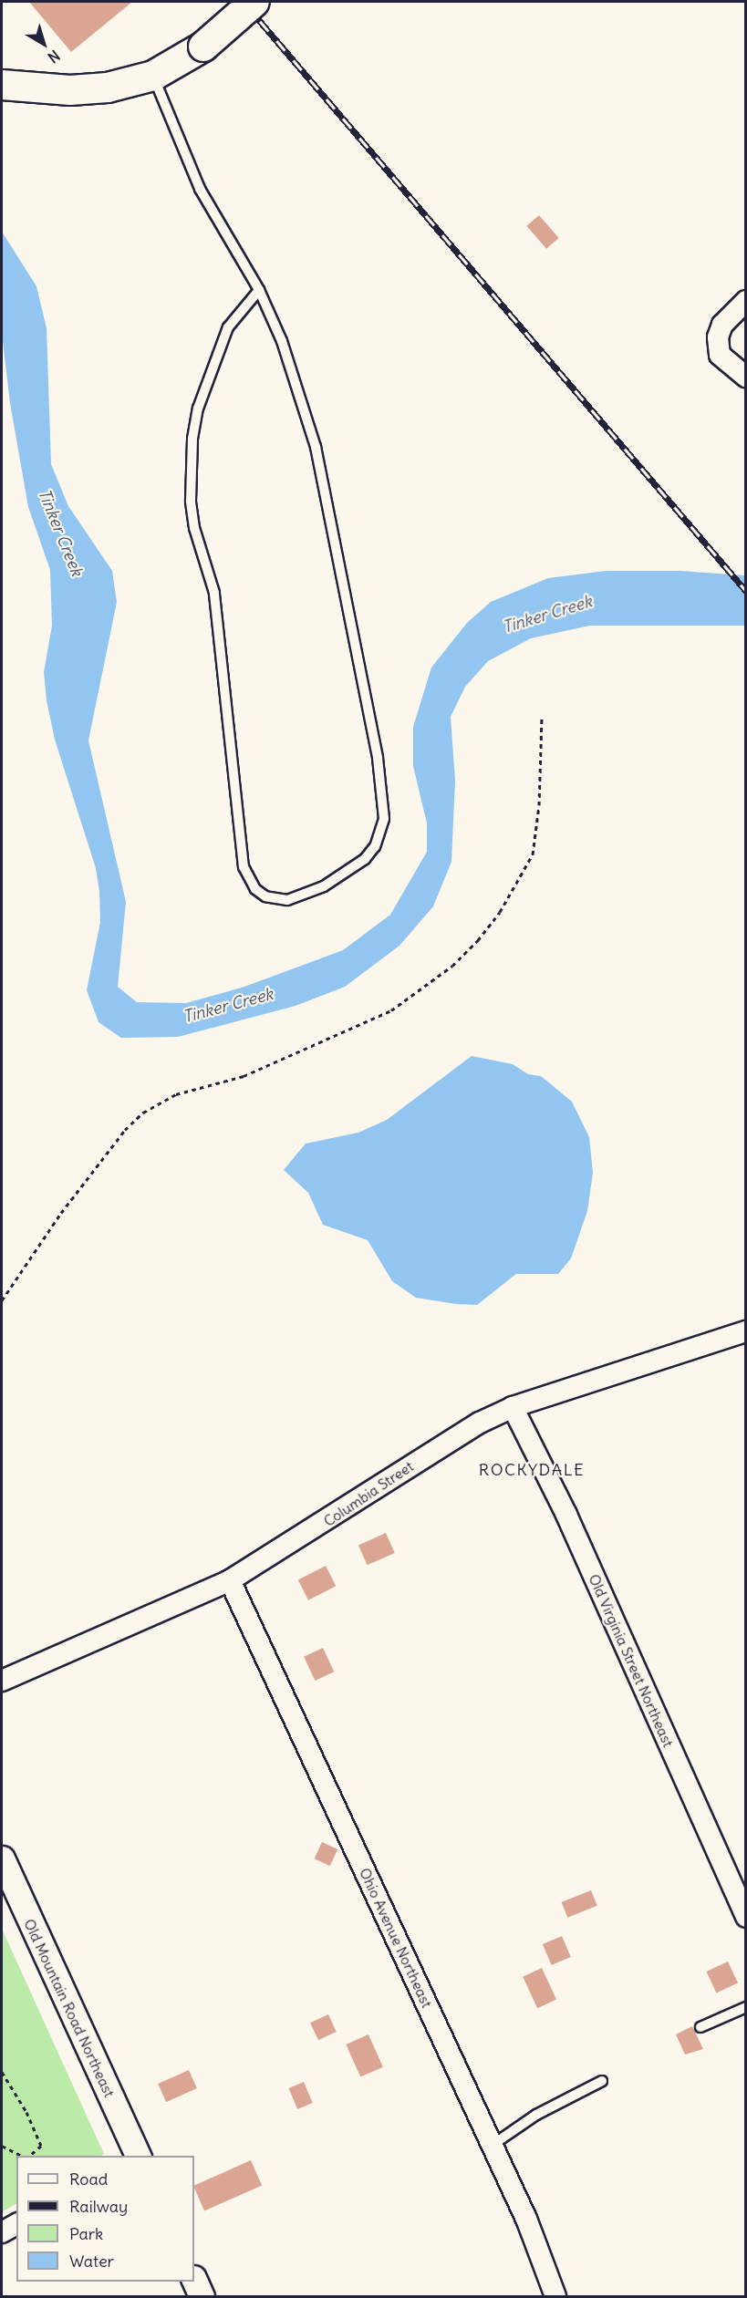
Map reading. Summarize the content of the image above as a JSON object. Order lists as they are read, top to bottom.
{
  "streets": {
    "street": [
      "Columbia Street",
      "Old Virginia Street Northeast",
      "Ohio Avenue Northeast",
      "Old Mountain Road Northeast"
    ]
  },
  "crossings": [
    ["Columbia Street", "Old Virginia Street Northeast"],
    ["Columbia Street", "Ohio Avenue Northeast"]
  ],
  "districts": ["ROCKYDALE"],
  "water": ["Tinker Creek"],
  "legend": [
    "Road",
    "Railway",
    "Park",
    "Water"
  ],
  "north": "bottom right"
}
